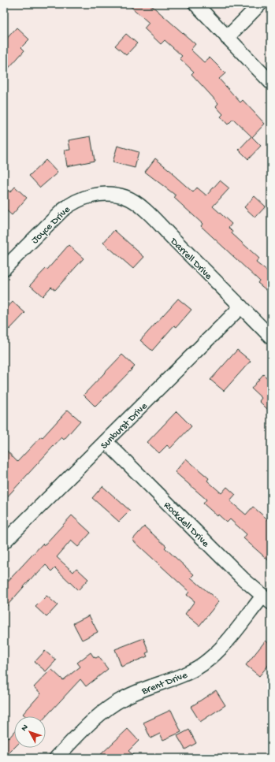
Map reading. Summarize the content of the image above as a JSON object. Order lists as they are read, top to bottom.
{
  "streets": {
    "street": [
      "Joyce Drive",
      "Darrell Drive",
      "Sunburst Drive",
      "Rockdell Drive",
      "Brent Drive"
    ]
  },
  "crossings": [
    ["Joyce Drive", "Darrell Drive"],
    ["Darrell Drive", "Sunburst Drive"],
    ["Sunburst Drive", "Rockdell Drive"],
    ["Rockdell Drive", "Brent Drive"]
  ],
  "north": "top left"
}
